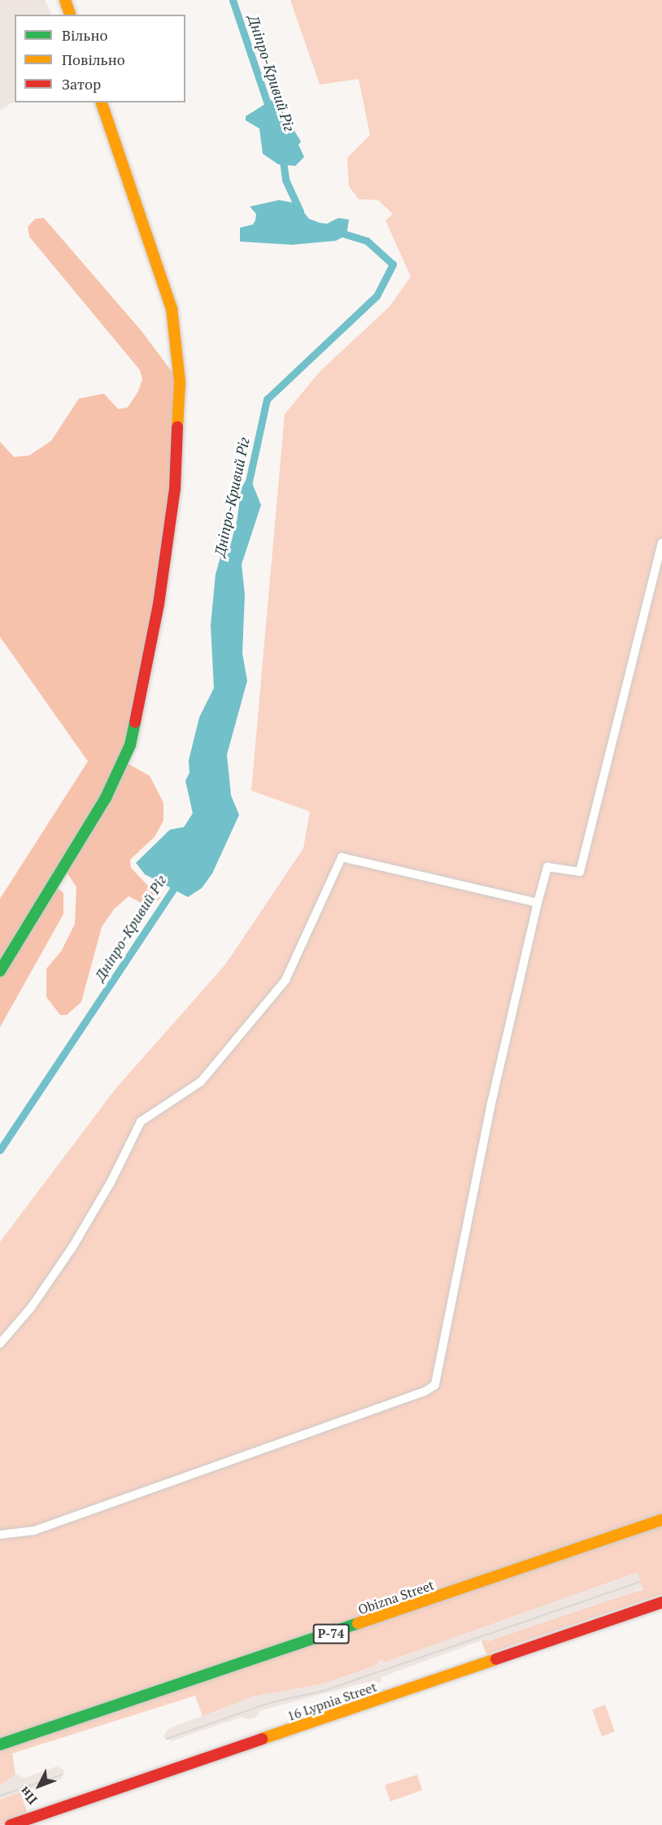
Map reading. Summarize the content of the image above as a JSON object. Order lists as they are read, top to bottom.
{
  "streets": {
    "main road": ["Obizna Street", "Р-74", "16 Lypnia Street"]
  },
  "water": ["Дніпро-Кривий Ріг"],
  "legend": ["Вільно", "Повільно", "Затор"],
  "north": "bottom left"
}
